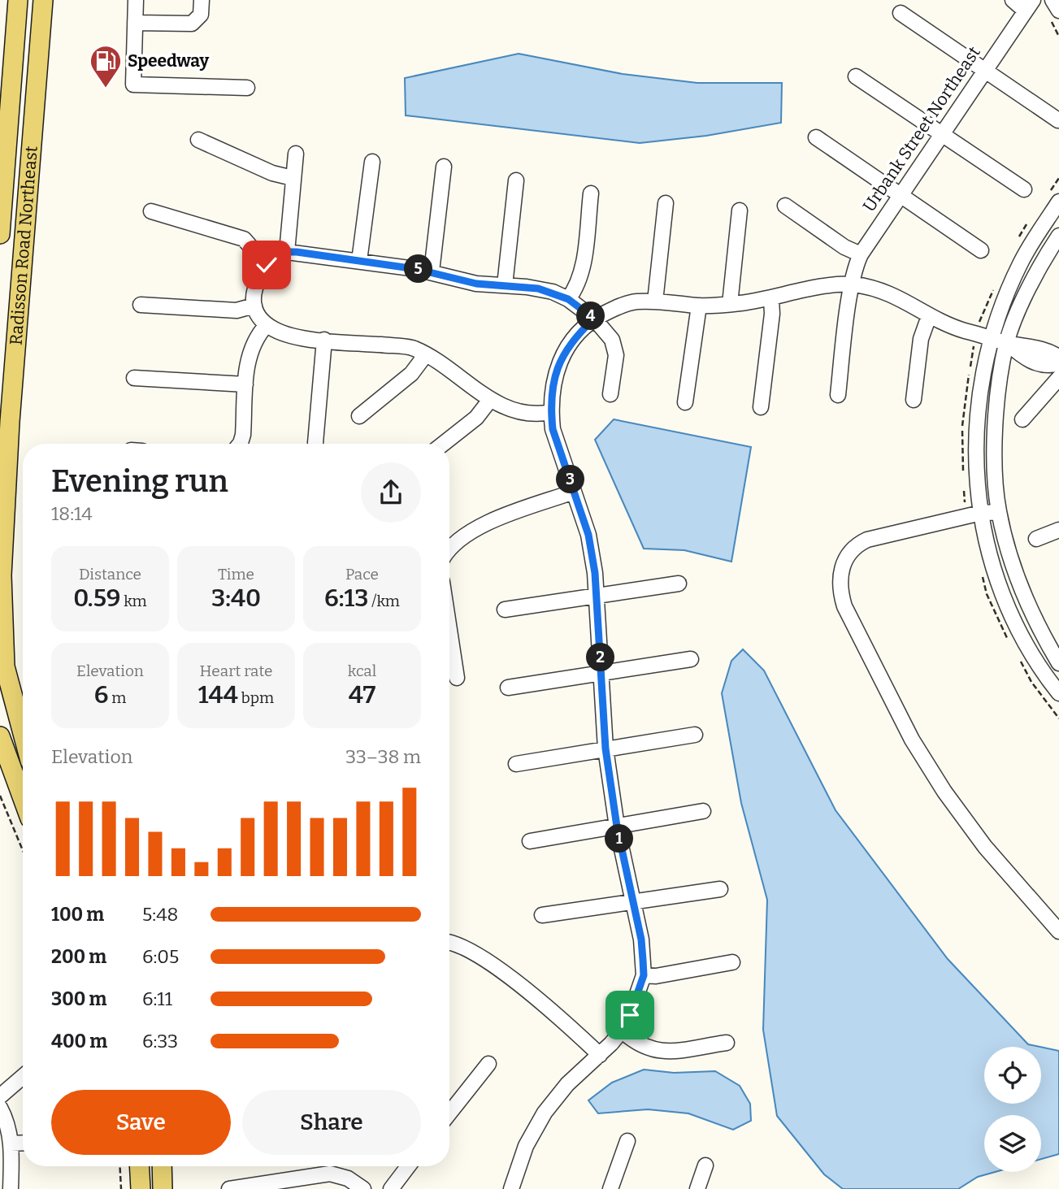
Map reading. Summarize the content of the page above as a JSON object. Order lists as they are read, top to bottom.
{
  "streets": {
    "main road": ["Radisson Road Northeast"],
    "street": ["Urbank Street Northeast"]
  },
  "places": {
    "fuel station": ["Speedway"]
  },
  "page": {
    "pins": [
      "5",
      "4",
      "3",
      "2",
      "1"
    ],
    "heading": ["Evening run", "18:14"],
    "stats": [
      ["Distance", "0.59 km"],
      ["Time", "3:40"],
      ["Pace", "6:13 /km"],
      ["Elevation", "6 m"],
      ["Heart rate", "144 bpm"],
      ["kcal", "47"]
    ],
    "chart": ["Elevation", "33–38 m"],
    "list": [
      {
        "name": "100 m",
        "note": "5:48"
      },
      {
        "name": "200 m",
        "note": "6:05"
      },
      {
        "name": "300 m",
        "note": "6:11"
      },
      {
        "name": "400 m",
        "note": "6:33"
      }
    ],
    "buttons": ["Save", "Share"]
  }
}
